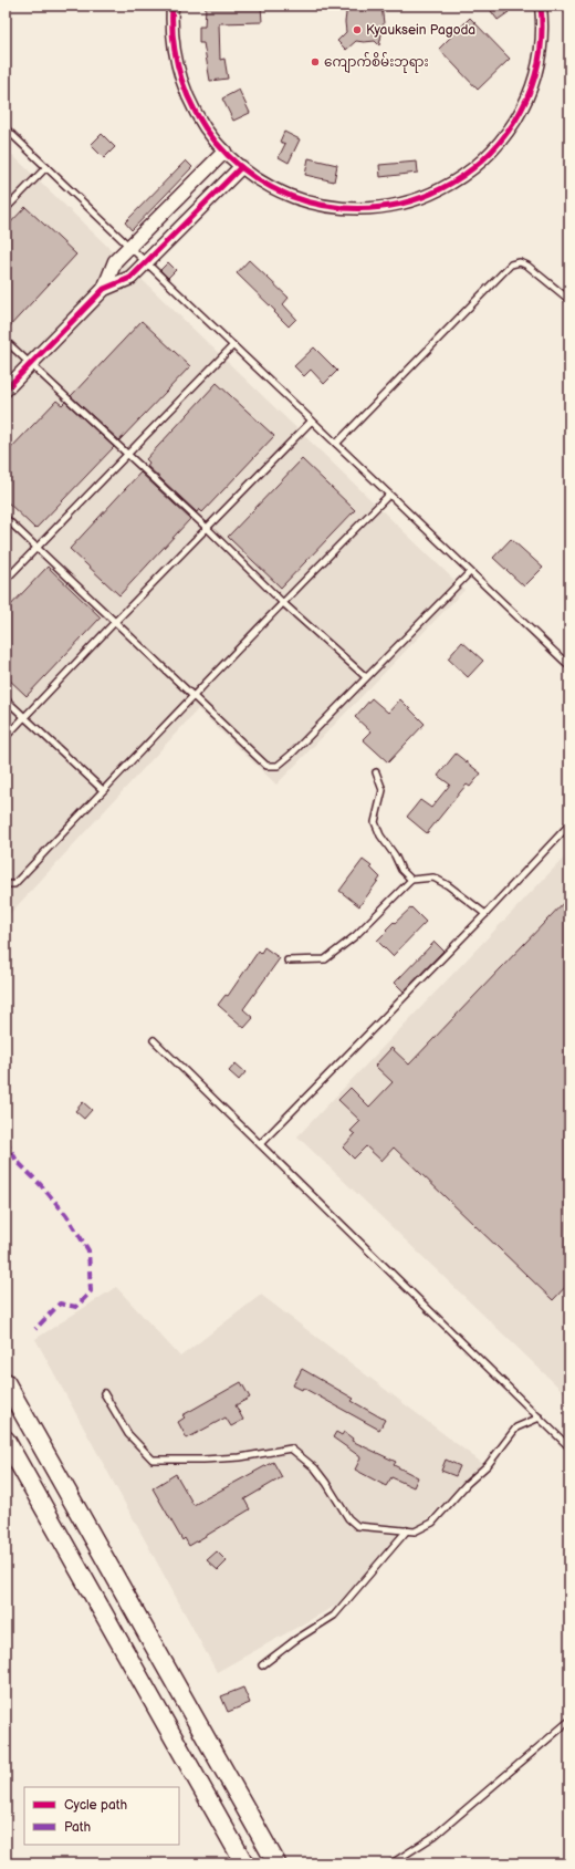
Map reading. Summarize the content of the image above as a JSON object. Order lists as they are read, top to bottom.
{
  "places": ["Kyauksein Pagoda", "ကျောက်စိမ်းဘုရား"],
  "legend": ["Cycle path", "Path"]
}
